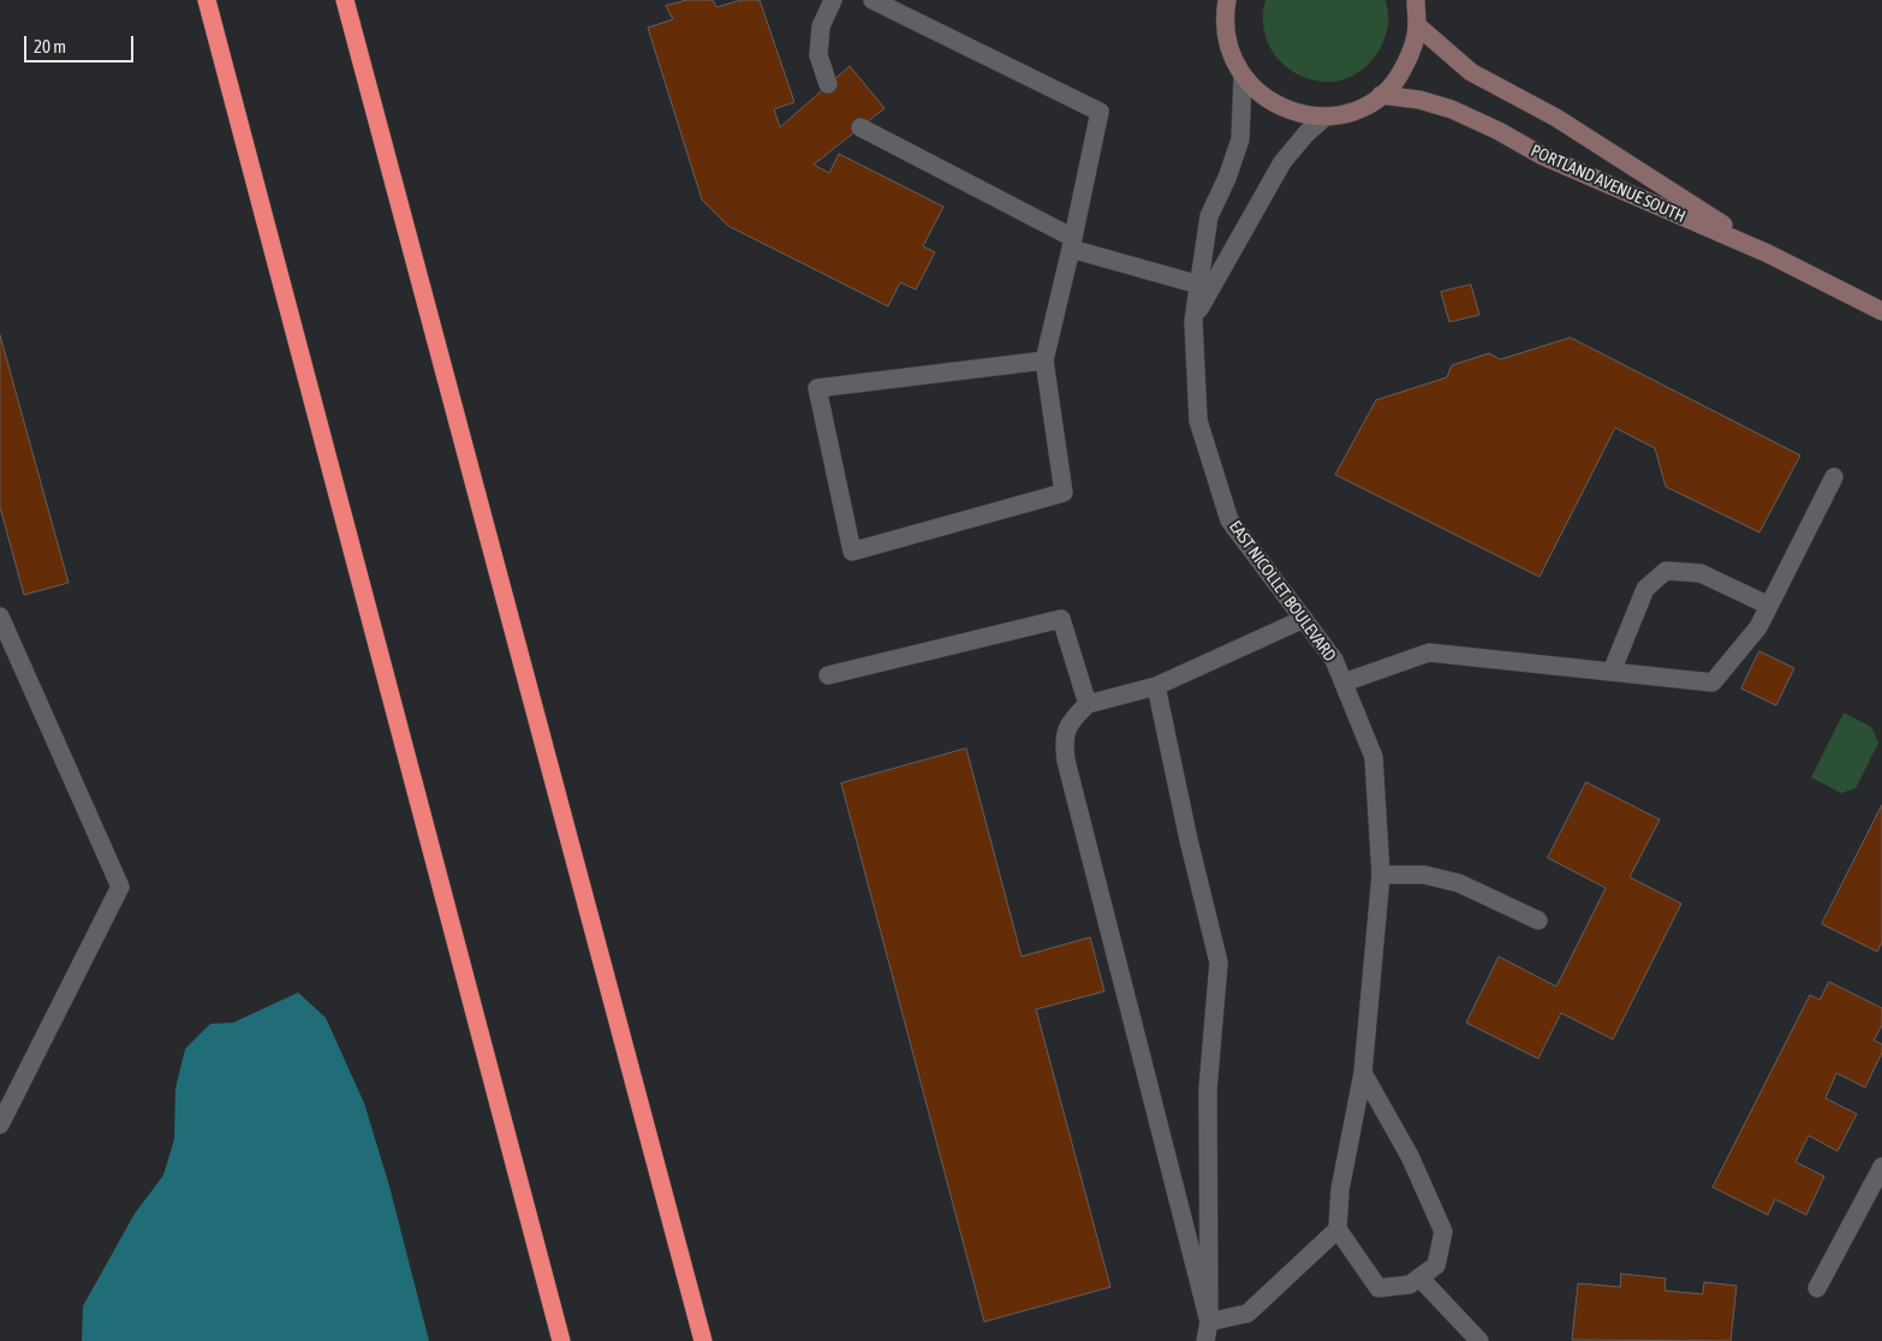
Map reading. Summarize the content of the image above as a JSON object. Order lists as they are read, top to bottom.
{
  "streets": {
    "street": ["PORTLAND AVENUE SOUTH", "EAST NICOLLET BOULEVARD"]
  },
  "scale_bar": "20 m"
}
